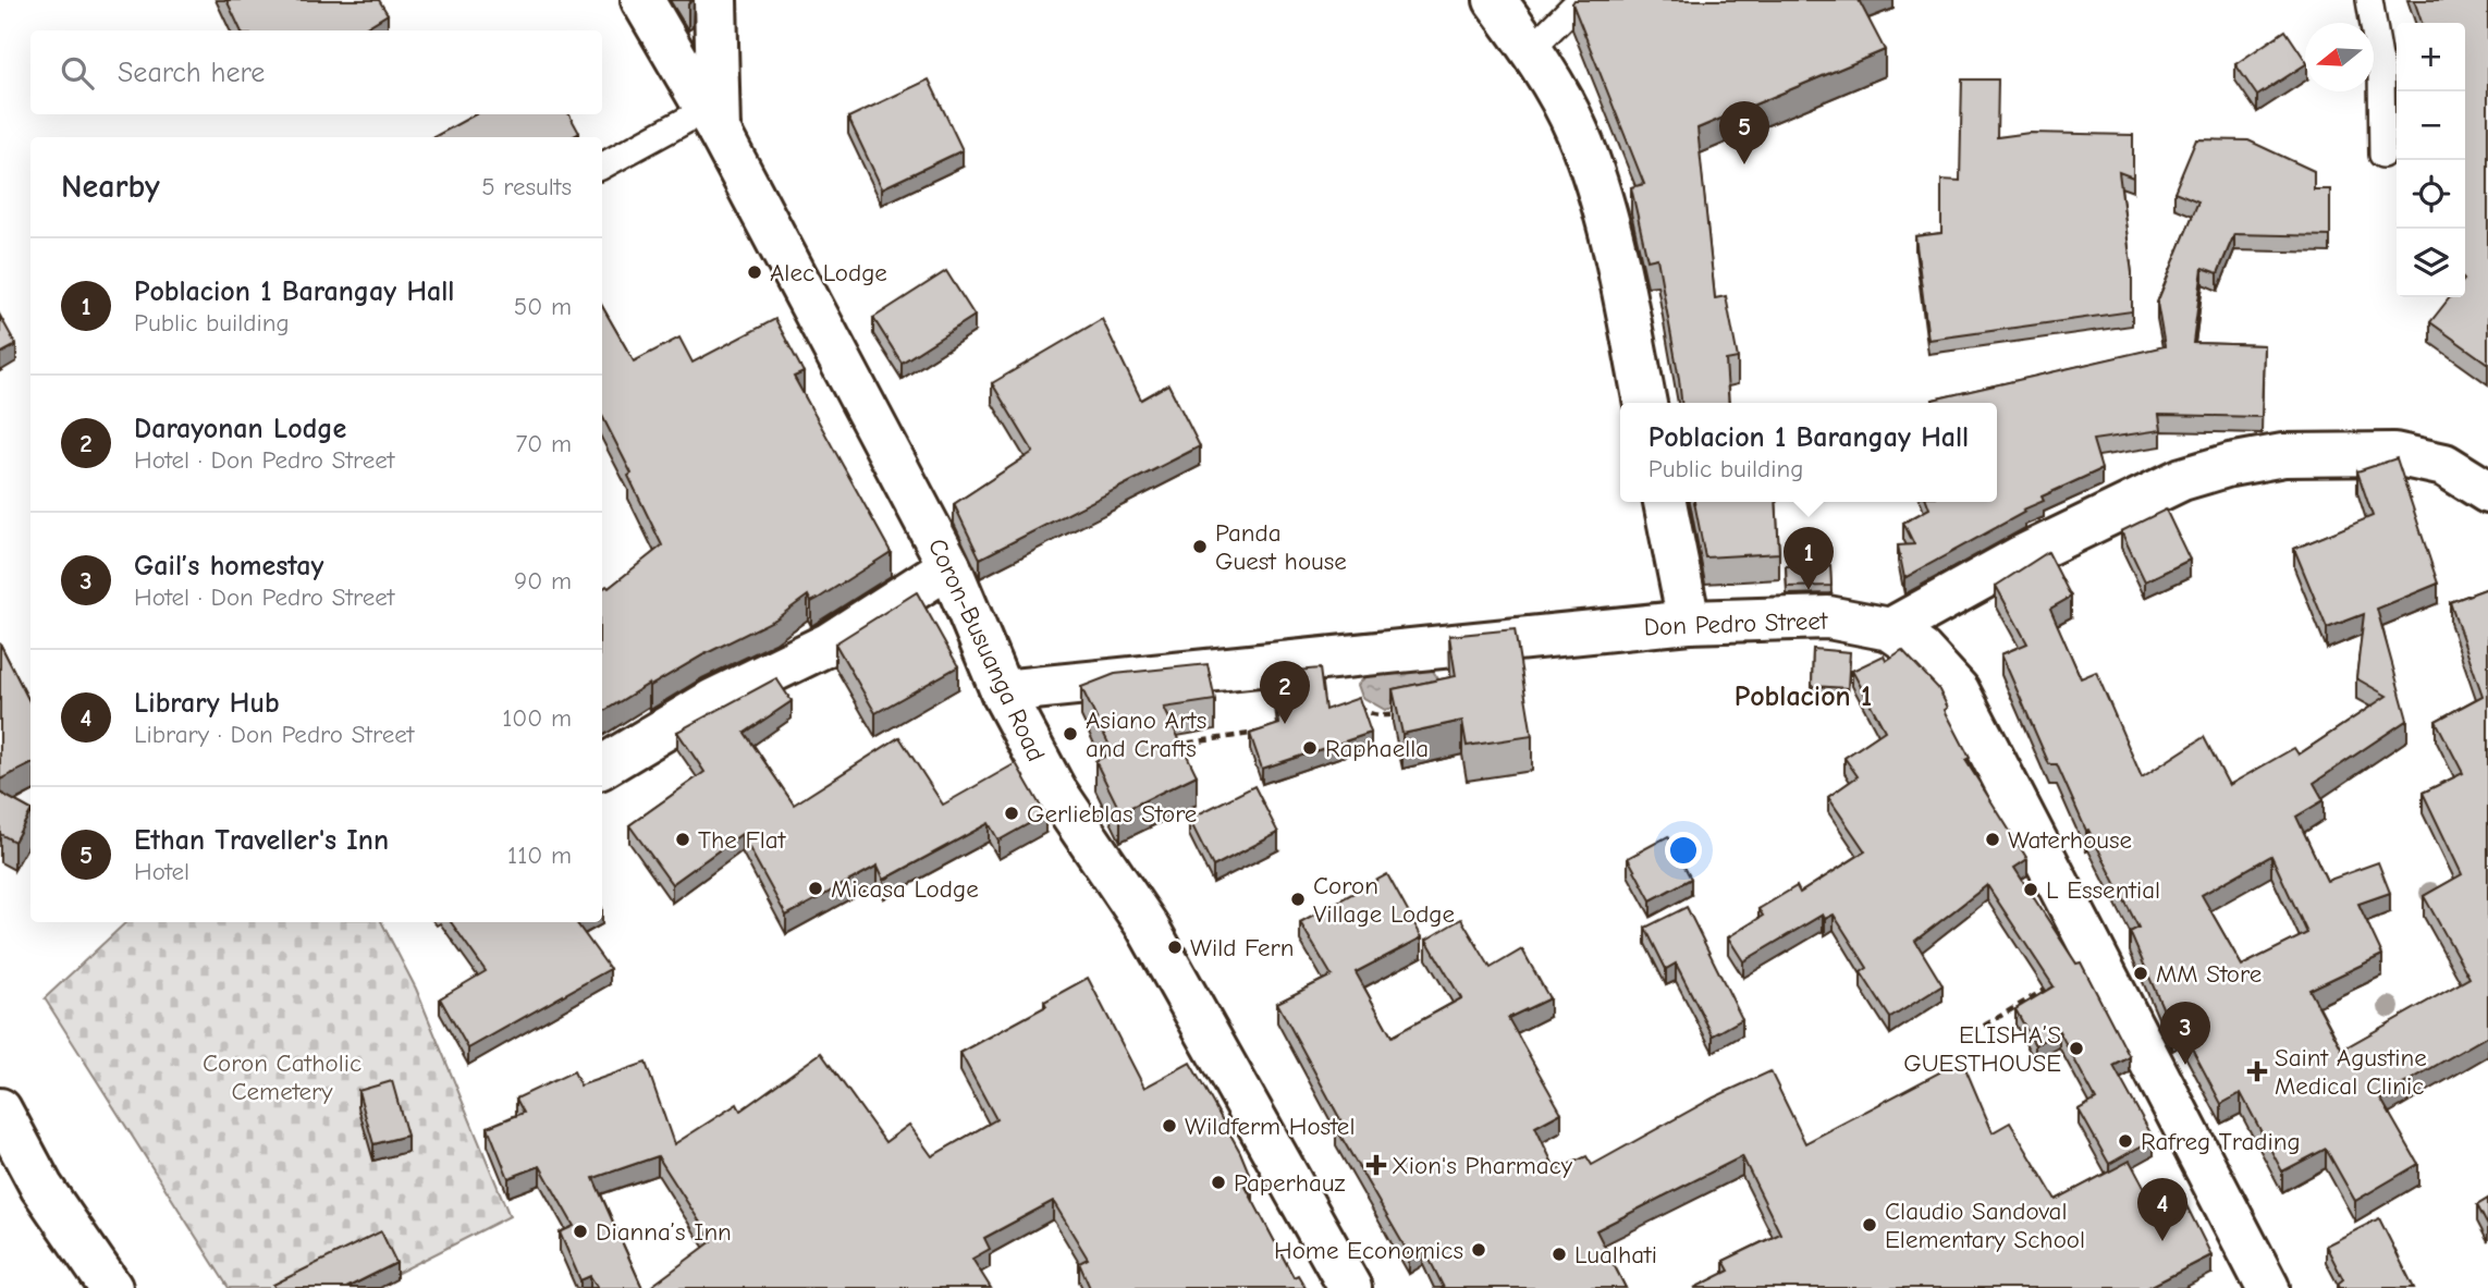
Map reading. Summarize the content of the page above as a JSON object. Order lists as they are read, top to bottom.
{
  "streets": {
    "street": ["Don Pedro Street", "Coron-Busuanga Road"]
  },
  "crossings": [
    ["Don Pedro Street", "Coron-Busuanga Road"]
  ],
  "districts": ["Poblacion 1"],
  "parks": ["Coron Catholic Cemetery"],
  "places": {
    "other": [
      "Alec Lodge",
      "Panda Guest house",
      "Asiano Arts and Crafts",
      "Raphaella",
      "Gerlieblas Store",
      "The Flat",
      "Waterhouse",
      "Micasa Lodge",
      "L Essential",
      "Coron Village Lodge",
      "Wild Fern",
      "MM Store",
      "ELISHA’S GUESTHOUSE",
      "Wildferm Hostel",
      "Rafreg Trading",
      "Paperhauz",
      "Claudio Sandoval Elementary School",
      "Dianna’s Inn",
      "Home Economics",
      "Lualhati"
    ],
    "health": ["Saint Agustine Medical Clinic", "Xion's Pharmacy"]
  },
  "north": "left",
  "page": {
    "map_buttons": ["+", "−"],
    "search": "Search here",
    "pins": [
      "5",
      "1",
      "2",
      "3",
      "4"
    ],
    "heading": ["Nearby", "5 results"],
    "list": [
      {
        "mark": "1",
        "name": "Poblacion 1 Barangay Hall",
        "note": "Public building",
        "value": "50 m"
      },
      {
        "mark": "2",
        "name": "Darayonan Lodge",
        "note": "Hotel · Don Pedro Street",
        "value": "70 m"
      },
      {
        "mark": "3",
        "name": "Gail’s homestay",
        "note": "Hotel · Don Pedro Street",
        "value": "90 m"
      },
      {
        "mark": "4",
        "name": "Library Hub",
        "note": "Library · Don Pedro Street",
        "value": "100 m"
      },
      {
        "mark": "5",
        "name": "Ethan Traveller's Inn",
        "note": "Hotel",
        "value": "110 m"
      }
    ],
    "popup": ["Poblacion 1 Barangay Hall", "Public building"]
  }
}
